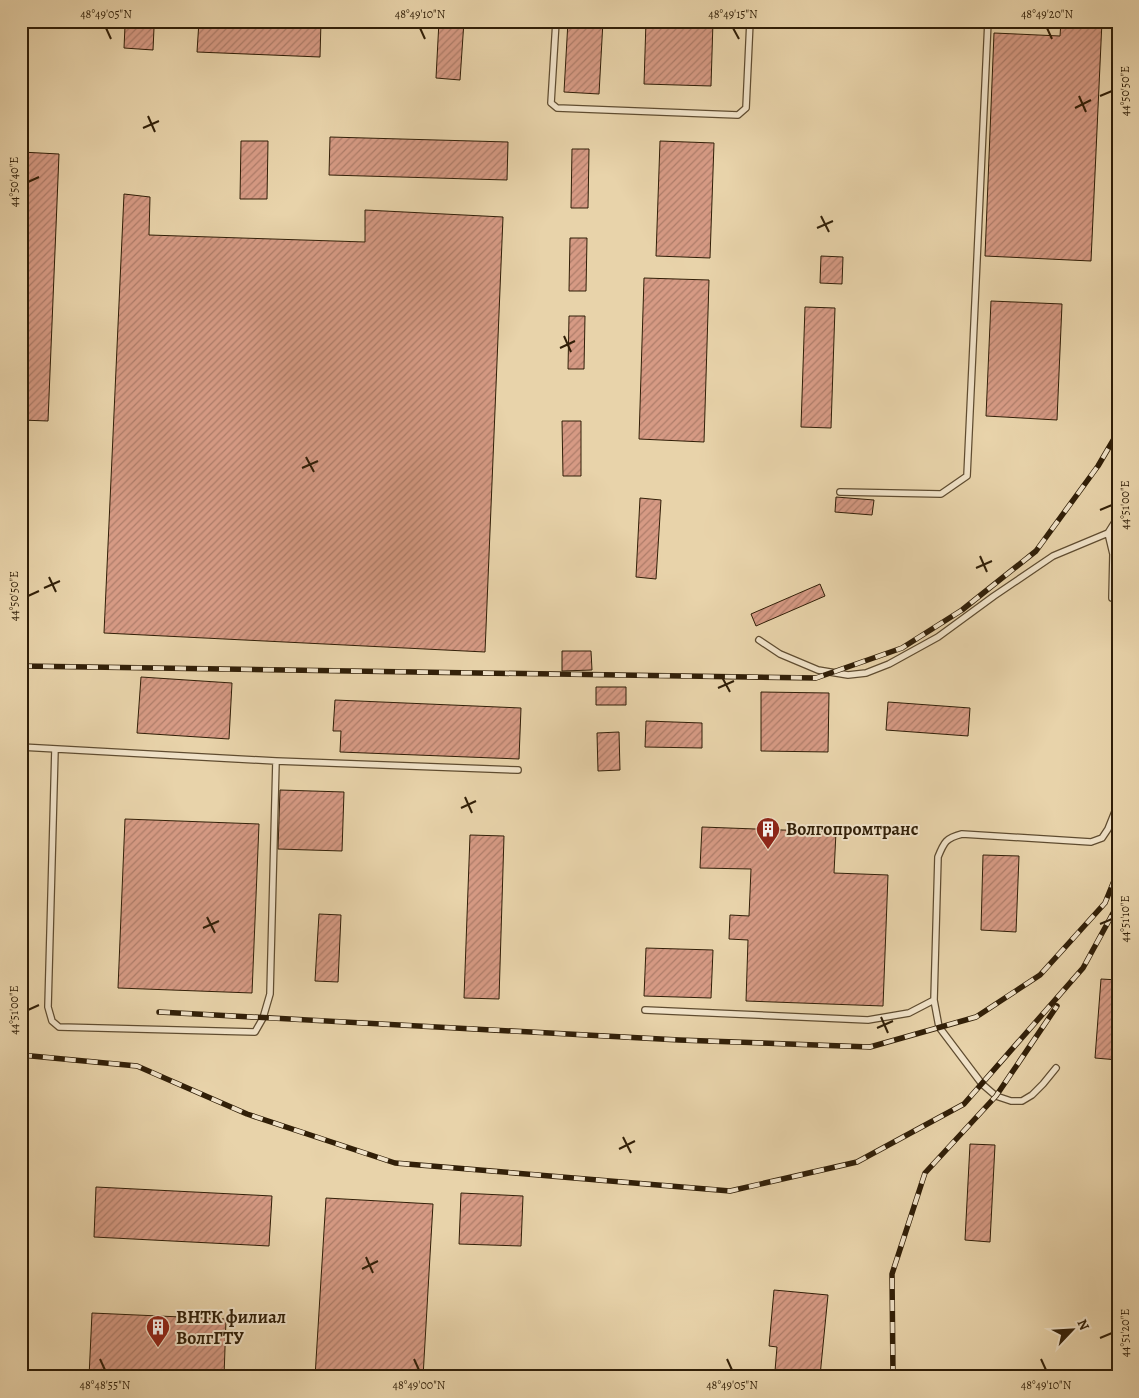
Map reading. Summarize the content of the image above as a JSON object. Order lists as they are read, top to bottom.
{
  "places": {
    "building": ["Волгопромтранс", "ВНТК филиал ВолгГТУ"]
  },
  "north": "top right",
  "coordinates": [
    "48°49'05\"N",
    "48°49'10\"N",
    "48°49'15\"N",
    "48°49'20\"N",
    "44°50'50\"E",
    "44°50'40\"E",
    "44°51'00\"E",
    "44°51'10\"E",
    "44°51'20\"E",
    "48°48'55\"N",
    "48°49'00\"N"
  ]
}
